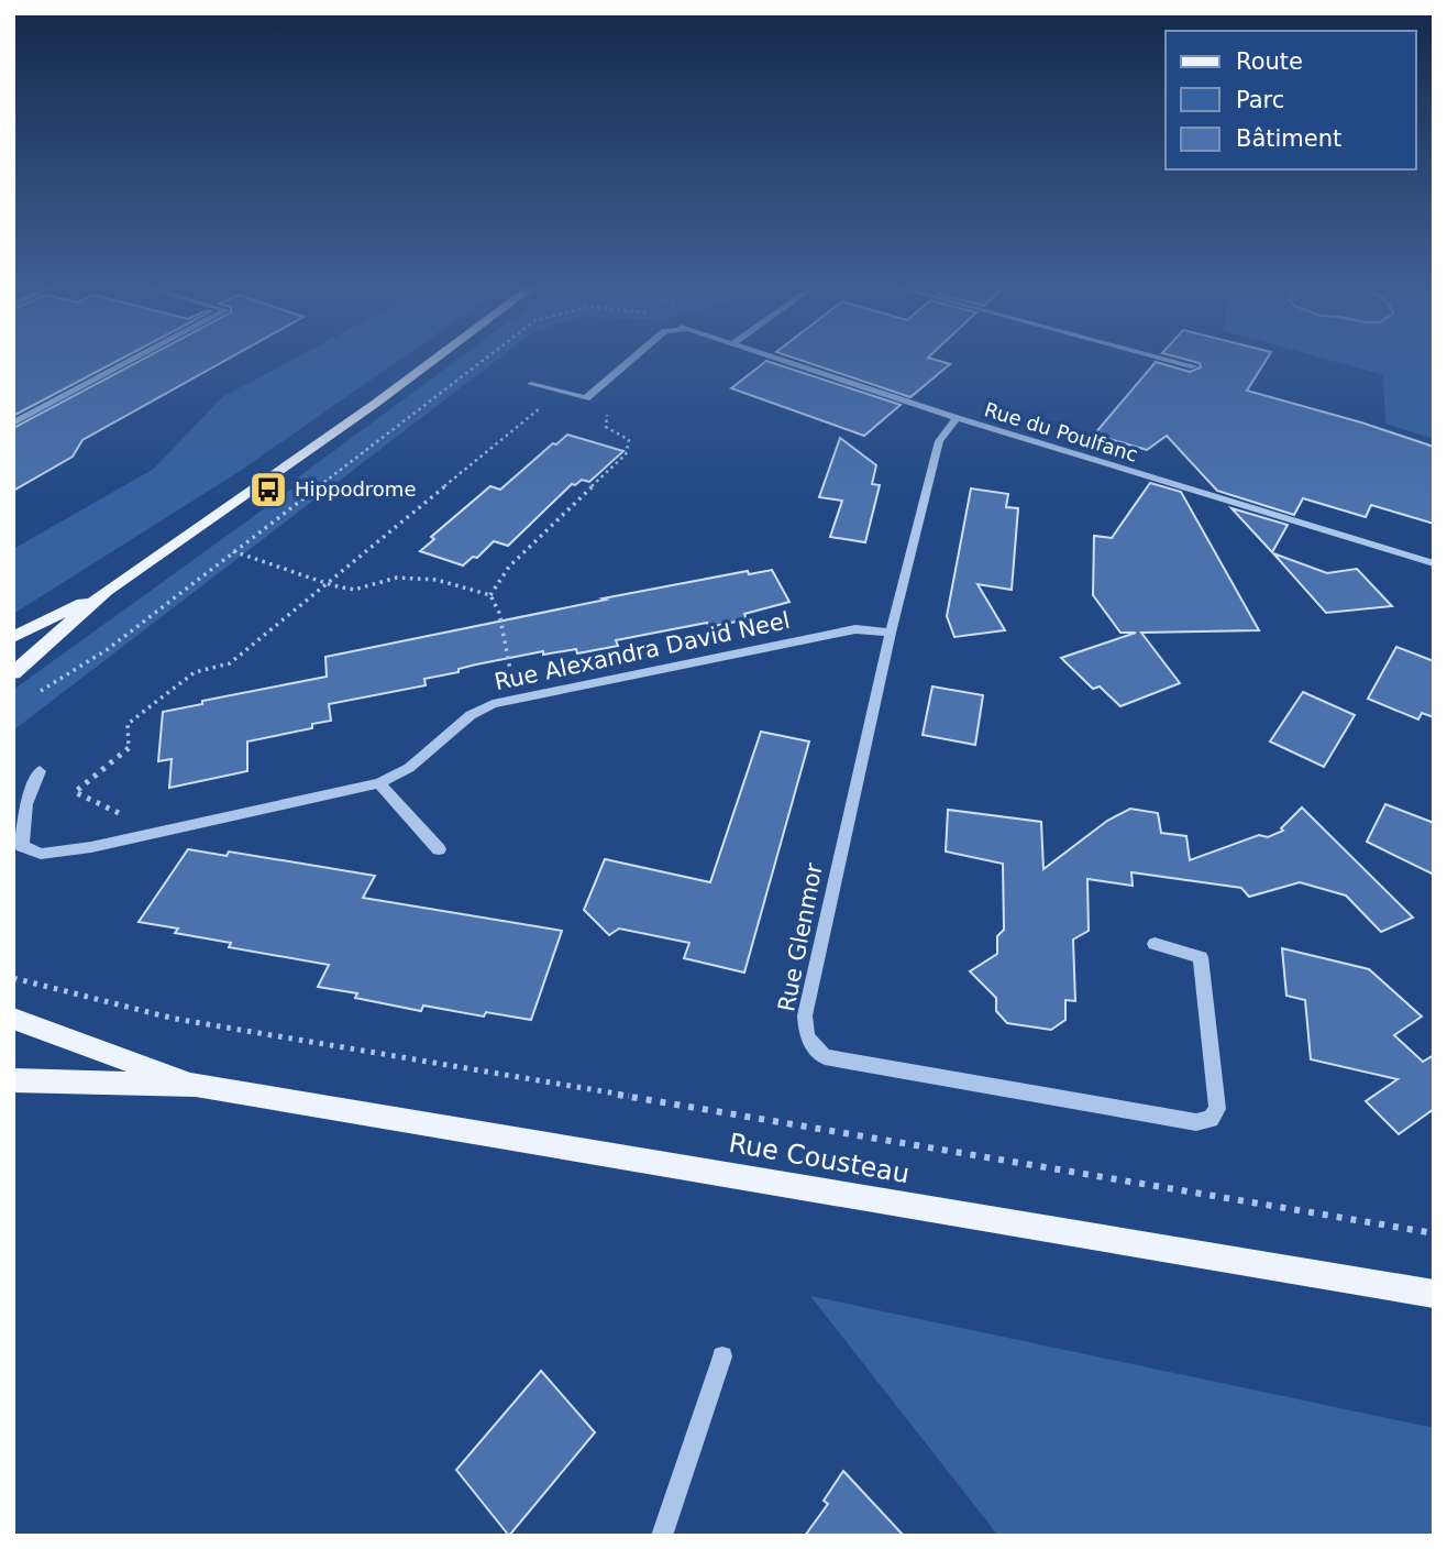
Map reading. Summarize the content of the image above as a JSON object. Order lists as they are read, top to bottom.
{
  "streets": {
    "main road": ["Rue Cousteau"],
    "street": ["Rue du Poulfanc", "Rue Alexandra David Neel", "Rue Glenmor"]
  },
  "crossings": [
    ["Rue du Poulfanc", "Rue Glenmor"],
    ["Rue Alexandra David Neel", "Rue Glenmor"]
  ],
  "places": {
    "bus stop": ["Hippodrome"]
  },
  "legend": ["Route", "Parc", "Bâtiment"]
}
